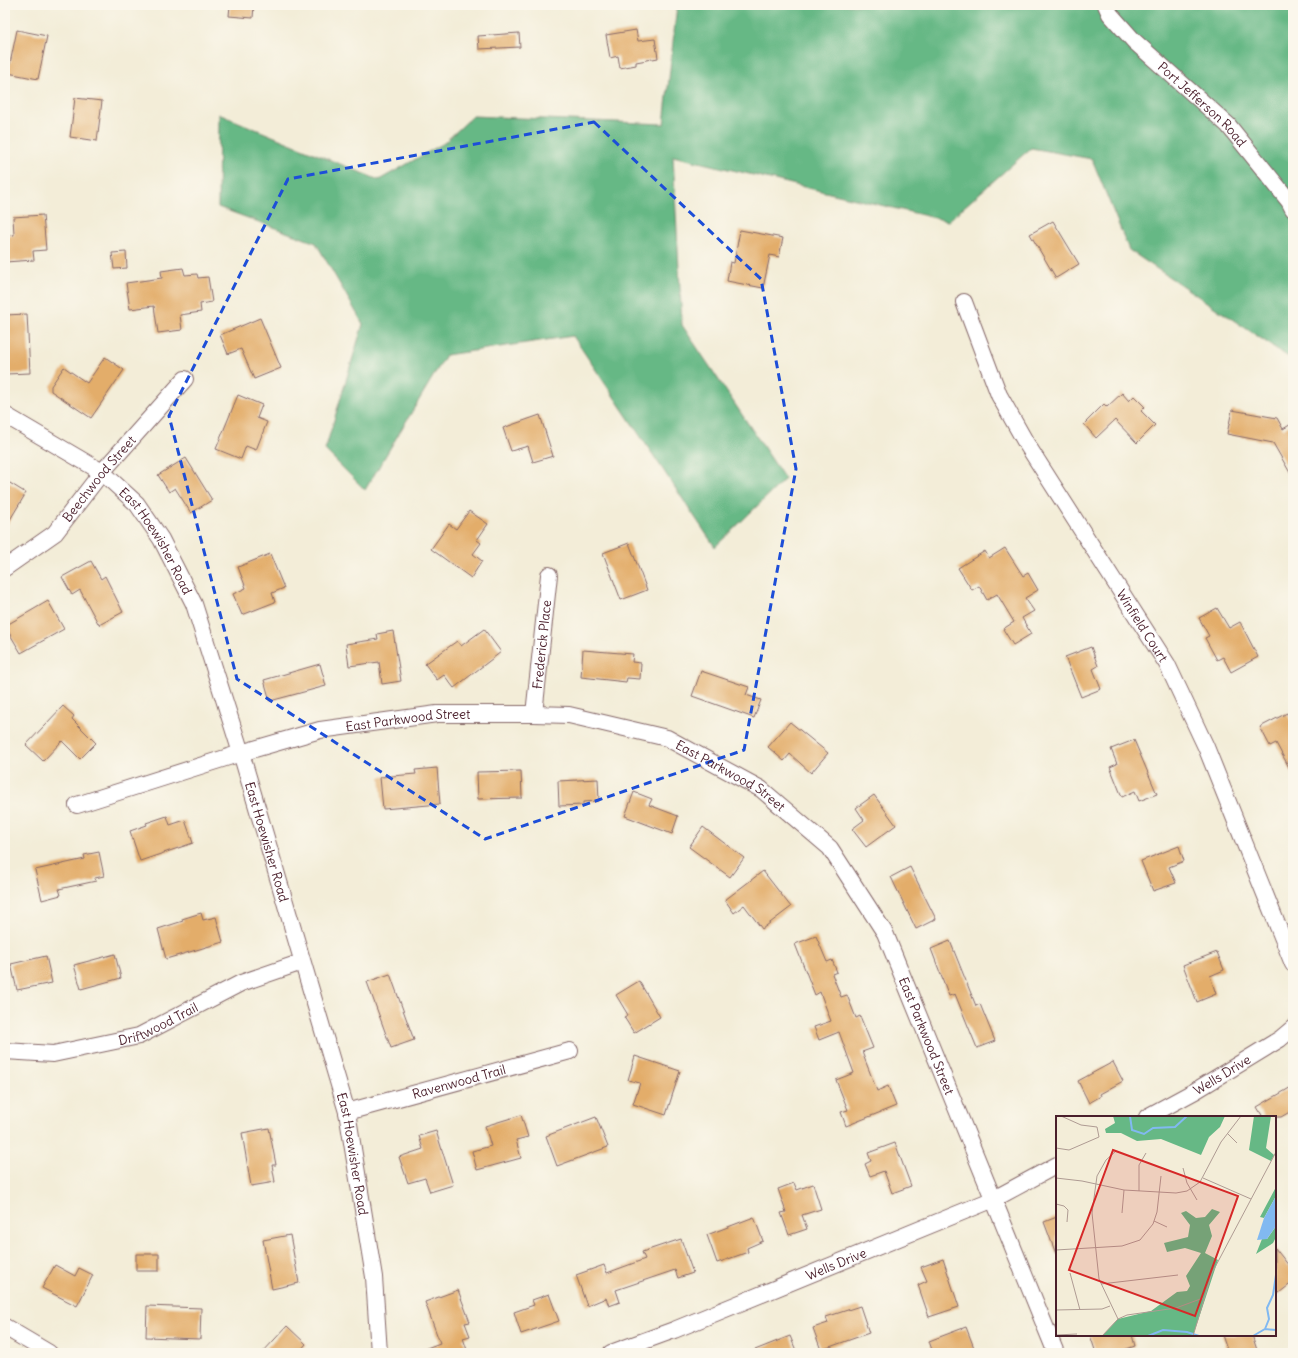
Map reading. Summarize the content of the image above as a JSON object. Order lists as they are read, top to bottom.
{
  "streets": {
    "street": [
      "Port Jefferson Road",
      "Beechwood Street",
      "East Hoewisher Road",
      "Winfield Court",
      "Frederick Place",
      "East Parkwood Street",
      "Driftwood Trail",
      "Wells Drive",
      "Ravenwood Trail"
    ]
  },
  "crossings": [
    ["Beechwood Street", "East Hoewisher Road"],
    ["East Hoewisher Road", "East Parkwood Street"],
    ["East Hoewisher Road", "Driftwood Trail"],
    ["East Hoewisher Road", "Ravenwood Trail"],
    ["Frederick Place", "East Parkwood Street"],
    ["East Parkwood Street", "Wells Drive"]
  ]
}
